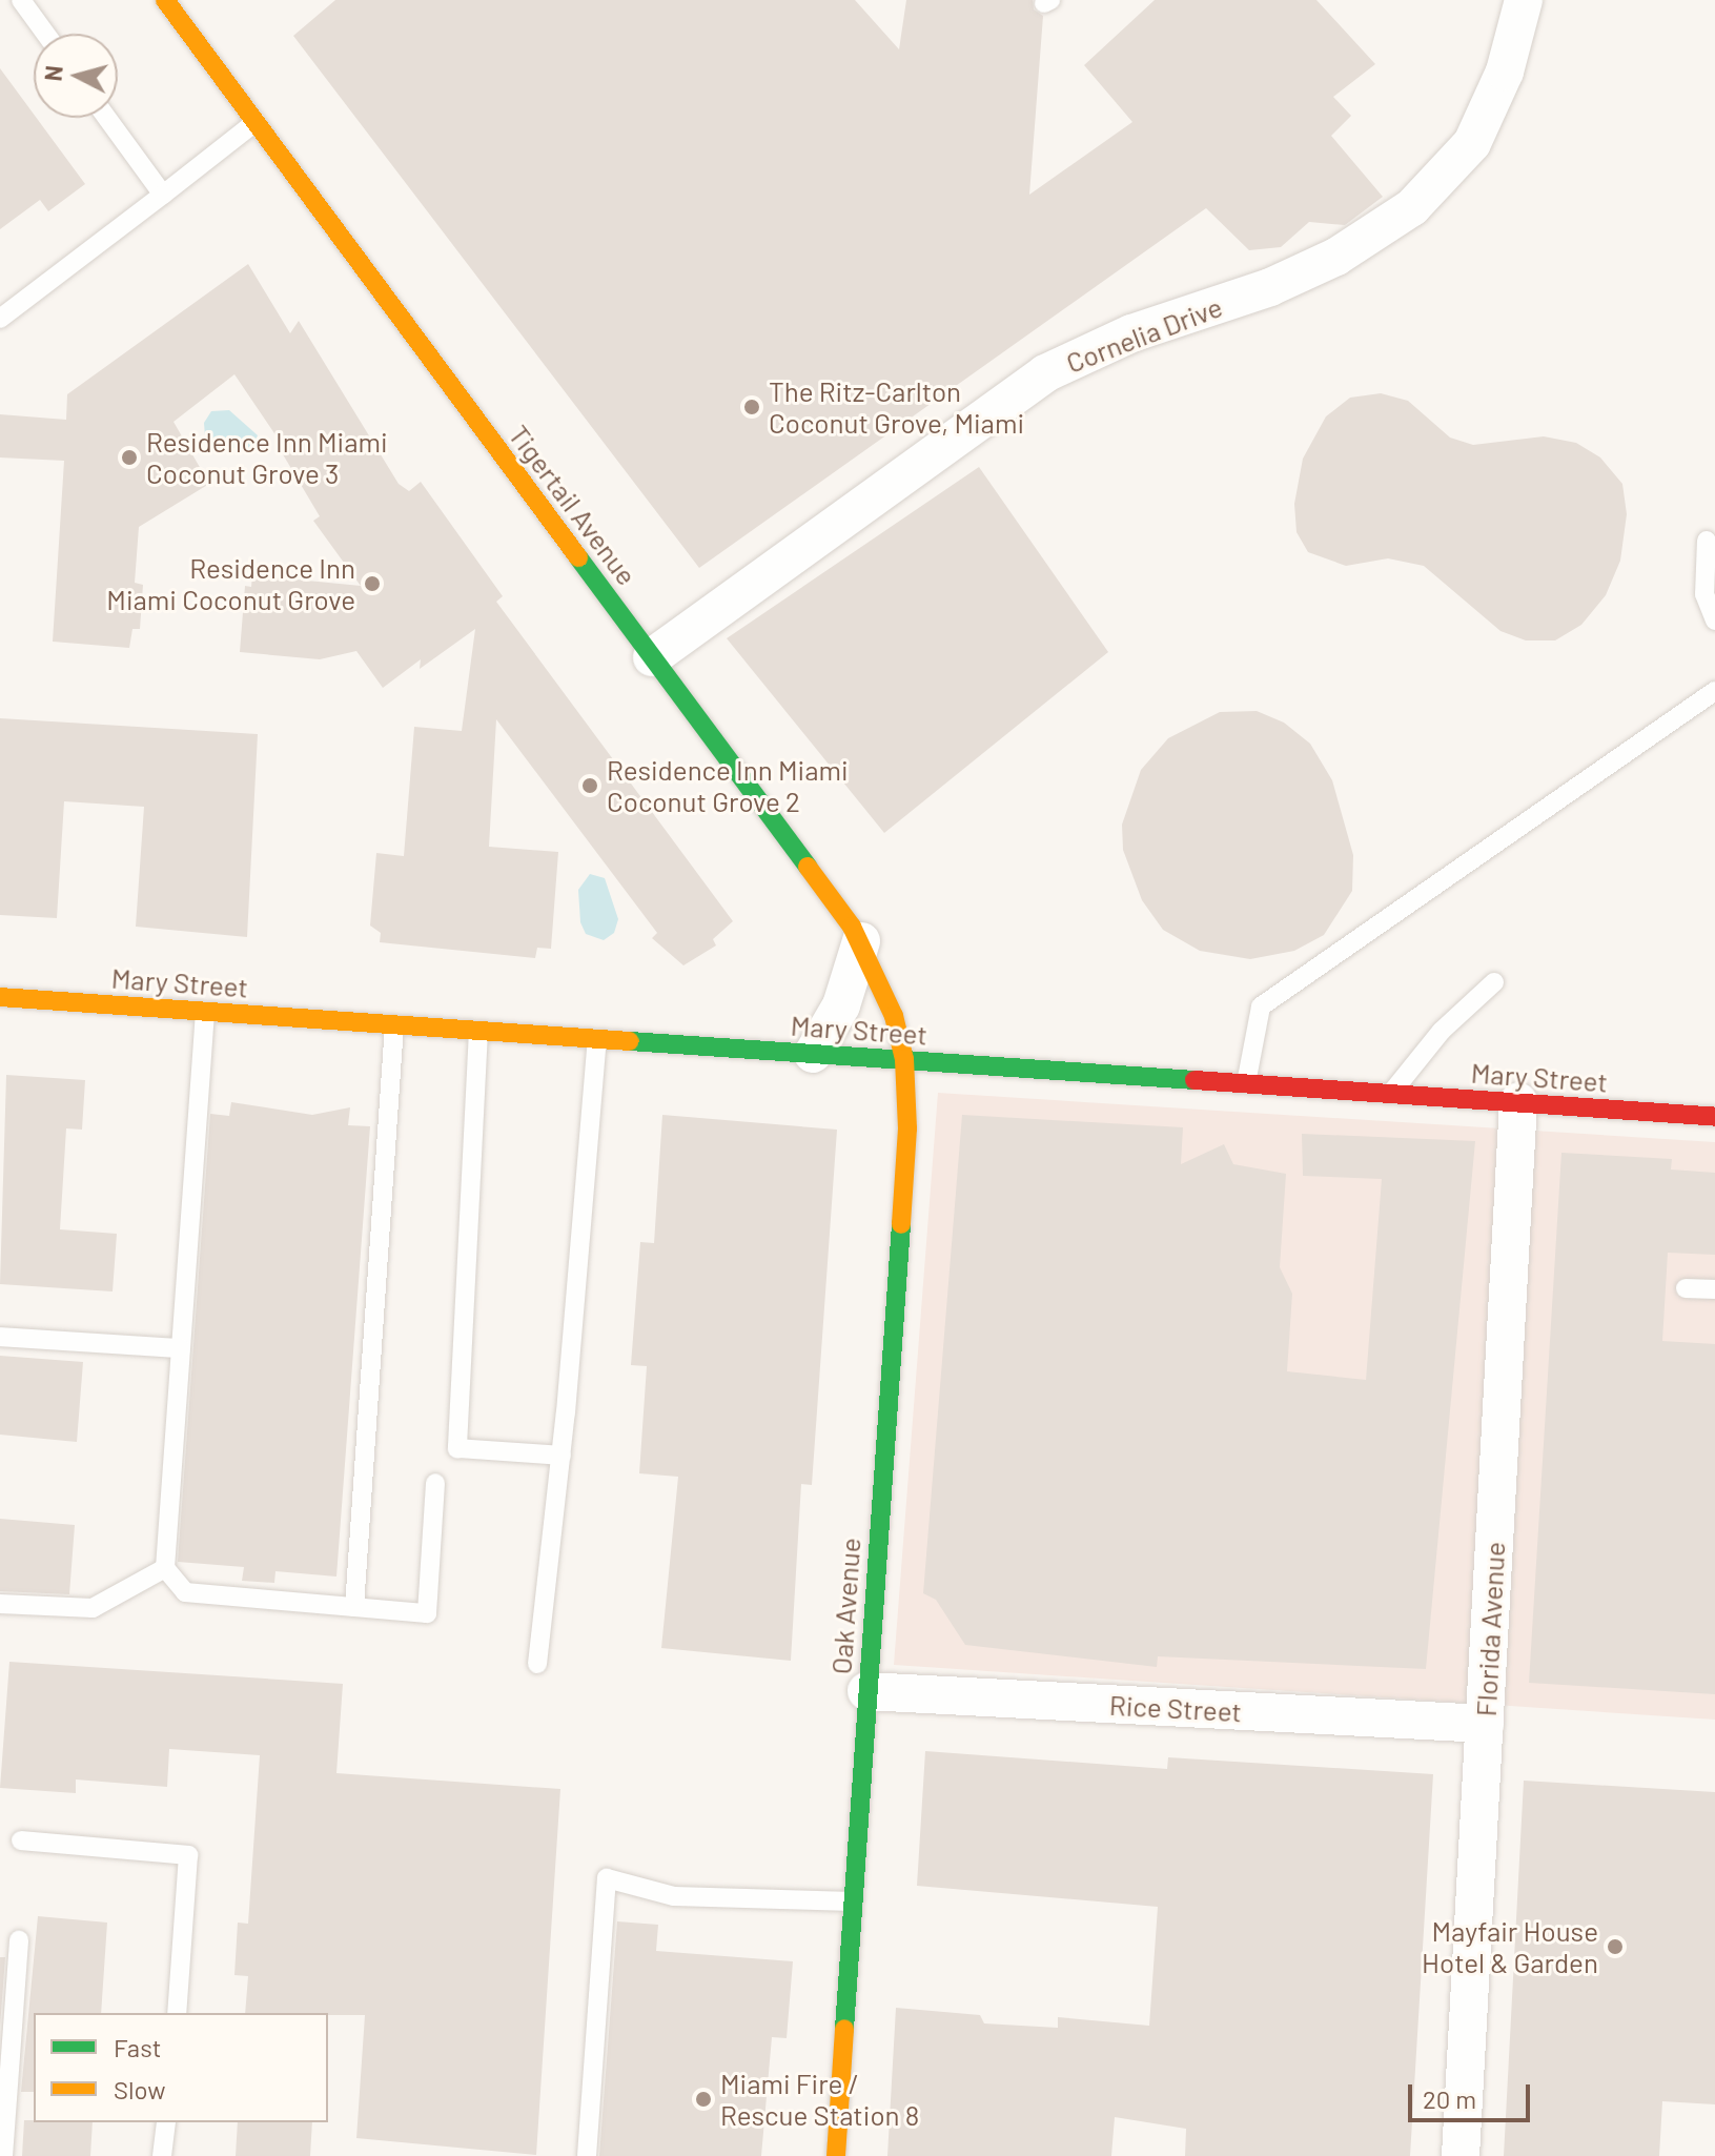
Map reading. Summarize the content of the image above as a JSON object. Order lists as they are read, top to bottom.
{
  "streets": {
    "street": [
      "Cornelia Drive",
      "Tigertail Avenue",
      "Mary Street",
      "Oak Avenue",
      "Florida Avenue",
      "Rice Street"
    ]
  },
  "crossings": [
    ["Cornelia Drive", "Tigertail Avenue"],
    ["Tigertail Avenue", "Mary Street"],
    ["Tigertail Avenue", "Oak Avenue"],
    ["Mary Street", "Oak Avenue"],
    ["Mary Street", "Florida Avenue"],
    ["Oak Avenue", "Rice Street"],
    ["Florida Avenue", "Rice Street"]
  ],
  "places": [
    "The Ritz-Carlton Coconut Grove, Miami",
    "Residence Inn Miami Coconut Grove 3",
    "Residence Inn Miami Coconut Grove",
    "Residence Inn Miami Coconut Grove 2",
    "Mayfair House Hotel & Garden",
    "Miami Fire / Rescue Station 8"
  ],
  "legend": ["Fast", "Slow"],
  "scale_bar": "20 m",
  "north": "left"
}
